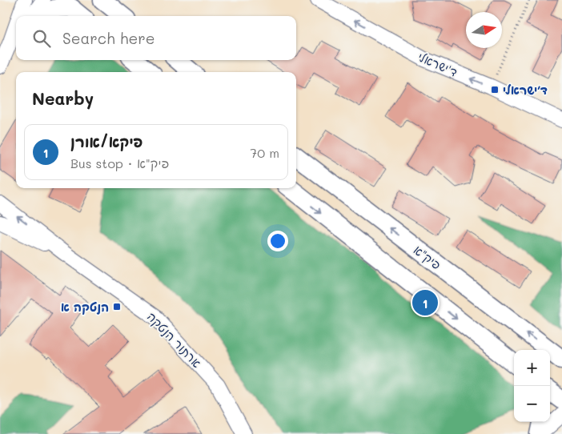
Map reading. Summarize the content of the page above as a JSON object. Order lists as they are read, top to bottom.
{
  "streets": {
    "main road": ["פיק\"א"],
    "street": ["ד'ישראלי", "ארתור הנטקה"]
  },
  "one_way": ["ד'ישראלי"],
  "places": {
    "transit": ["ד׳ישראלי", "הנטקה א"]
  },
  "north": "right",
  "page": {
    "search": "Search here",
    "heading": "Nearby",
    "list": [
      {
        "mark": "1",
        "name": "פיקא/אורן",
        "note": "Bus stop · פיק\"א",
        "value": "70 m"
      }
    ],
    "pins": "1",
    "map_buttons": ["+", "−"]
  }
}
